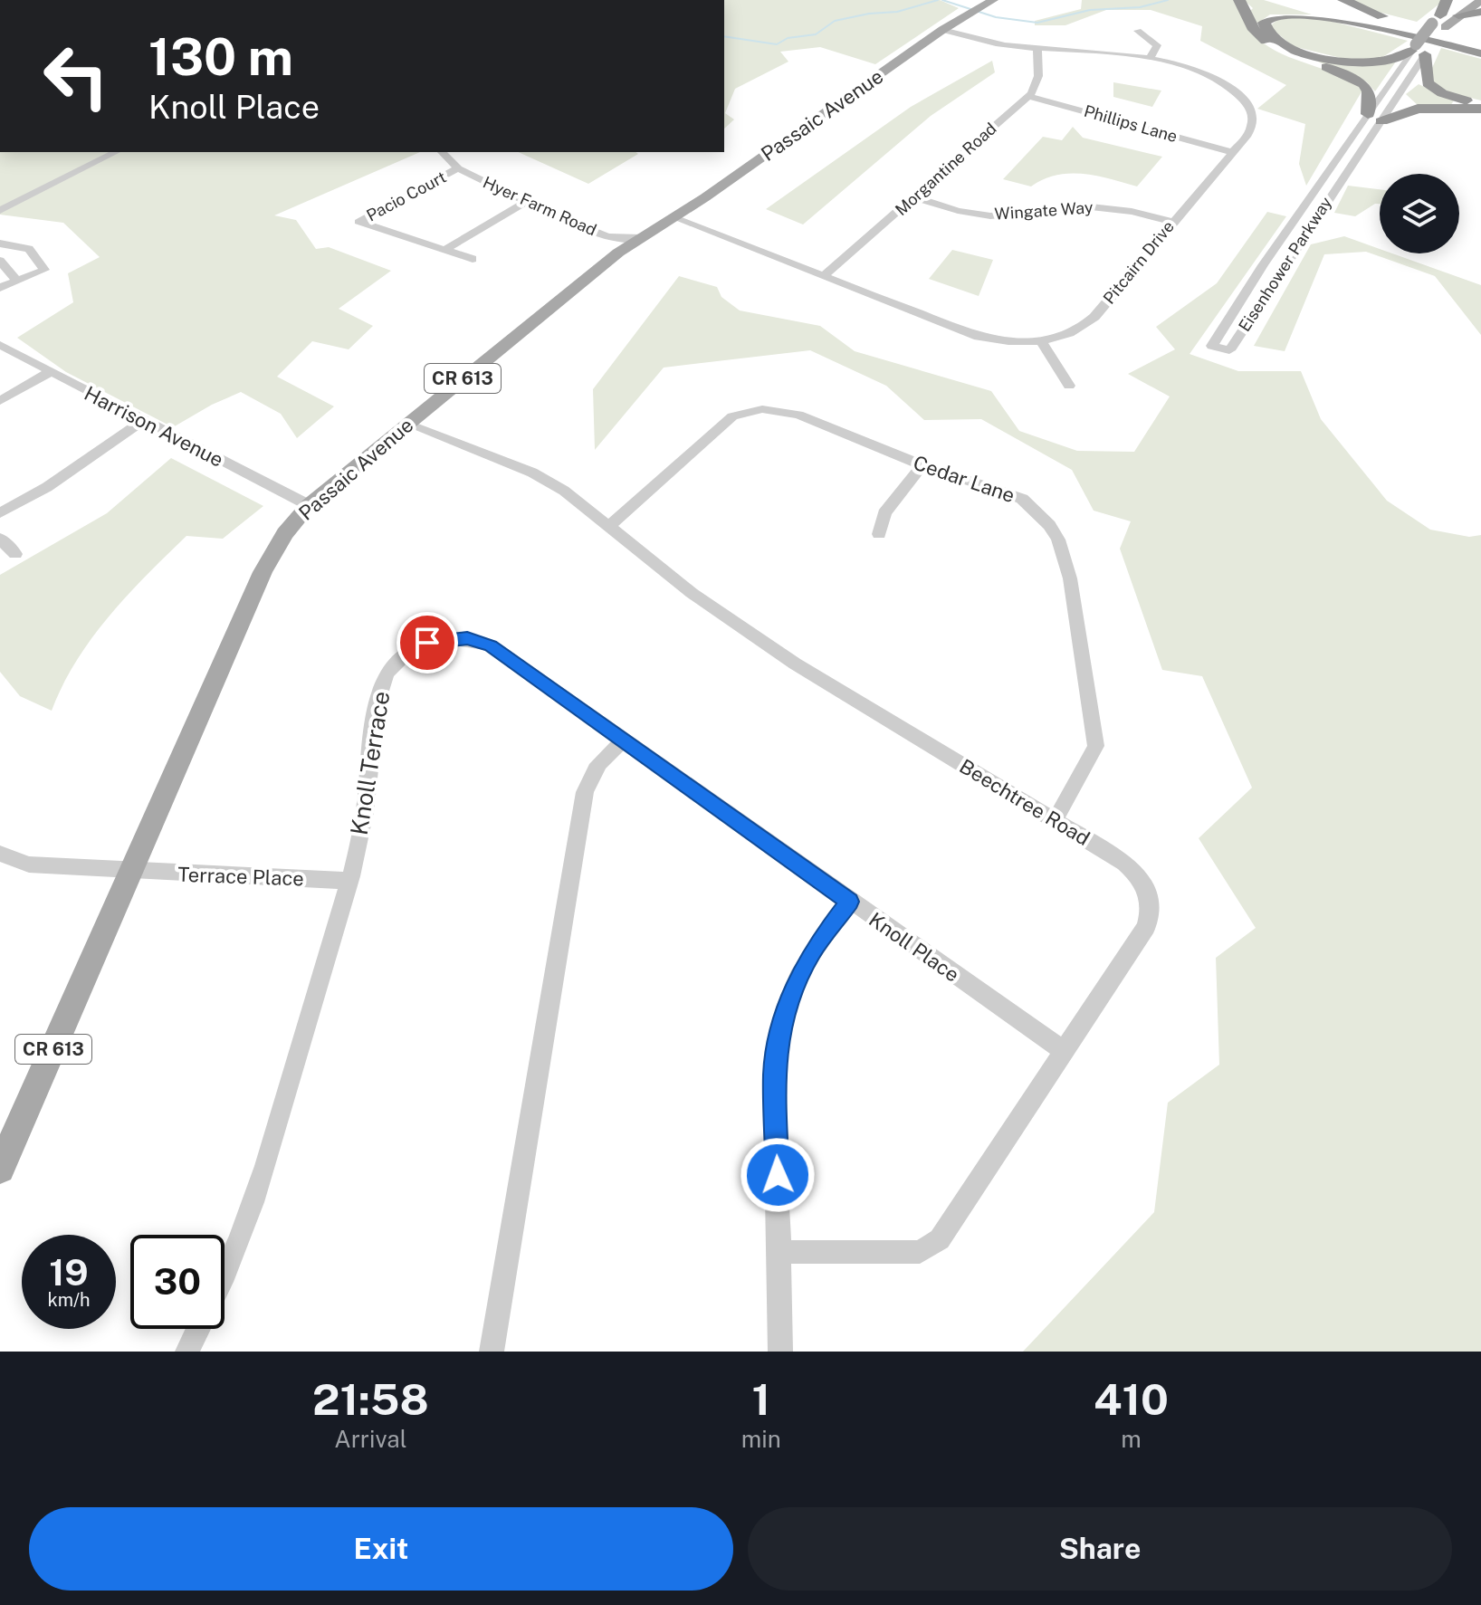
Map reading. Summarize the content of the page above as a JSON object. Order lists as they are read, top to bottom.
{
  "streets": {
    "main road": ["Passaic Avenue", "Eisenhower Parkway", "CR 613"],
    "street": [
      "Phillips Lane",
      "Morgantine Road",
      "Pacio Court",
      "Hyer Farm Road",
      "Wingate Way",
      "Pitcairn Drive",
      "Harrison Avenue",
      "Cedar Lane",
      "Knoll Terrace",
      "Beechtree Road",
      "Terrace Place",
      "Knoll Place"
    ]
  },
  "crossings": [
    ["Passaic Avenue", "Hyer Farm Road"],
    ["Passaic Avenue", "Pitcairn Drive"],
    ["Passaic Avenue", "Harrison Avenue"],
    ["Passaic Avenue", "Beechtree Road"],
    ["Passaic Avenue", "Terrace Place"],
    ["Phillips Lane", "Morgantine Road"],
    ["Phillips Lane", "Pitcairn Drive"],
    ["Morgantine Road", "Wingate Way"],
    ["Morgantine Road", "Pitcairn Drive"],
    ["Pacio Court", "Hyer Farm Road"],
    ["Wingate Way", "Pitcairn Drive"],
    ["Cedar Lane", "Beechtree Road"],
    ["Knoll Terrace", "Terrace Place"],
    ["Knoll Terrace", "Knoll Place"],
    ["Beechtree Road", "Knoll Place"]
  ],
  "page": {
    "turn": ["130 m", "Knoll Place"],
    "speed": "19 km/h",
    "limit": "30",
    "eta": [
      "21:58",
      "Arrival",
      "1",
      "min",
      "410",
      "m"
    ],
    "buttons": ["Exit", "Share"]
  }
}
